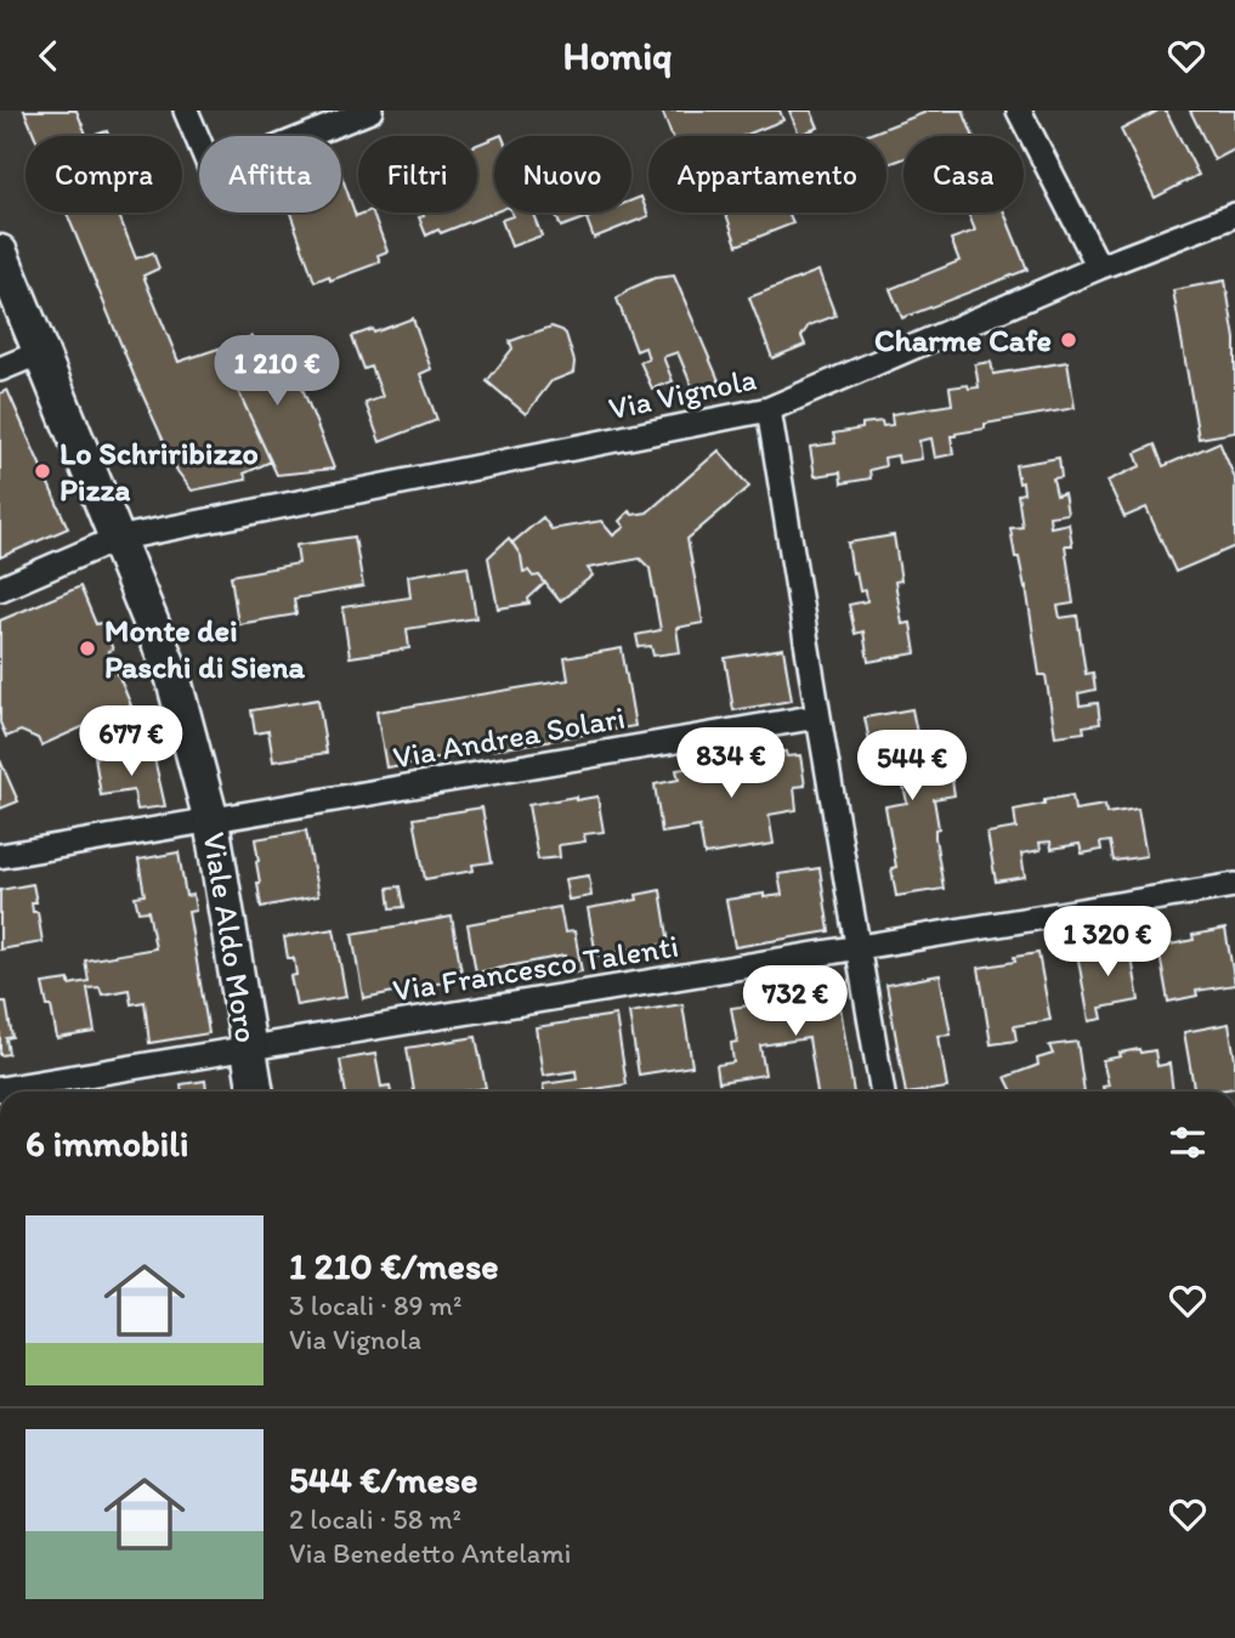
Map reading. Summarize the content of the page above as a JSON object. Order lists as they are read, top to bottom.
{
  "streets": {
    "main road": ["Viale Aldo Moro"],
    "street": ["Via Vignola", "Via Andrea Solari", "Via Francesco Talenti"]
  },
  "crossings": [
    ["Via Vignola", "Viale Aldo Moro"],
    ["Via Andrea Solari", "Viale Aldo Moro"],
    ["Viale Aldo Moro", "Via Francesco Talenti"]
  ],
  "places": ["Charme Cafe", "Lo Schriribizzo Pizza", "Monte dei Paschi di Siena"],
  "page": {
    "header": "Homiq",
    "chip": [
      "Compra",
      "Affitta",
      "Filtri",
      "Nuovo",
      "Appartamento",
      "Casa"
    ],
    "price": [
      "1 210 €",
      "677 €",
      "834 €",
      "544 €",
      "1 320 €",
      "732 €"
    ],
    "heading": "6 immobili",
    "list": [
      {
        "name": "1 210 €/mese",
        "note": "3 locali · 89 m² · Via Vignola"
      },
      {
        "name": "544 €/mese",
        "note": "2 locali · 58 m² · Via Benedetto Antelami"
      }
    ]
  }
}
